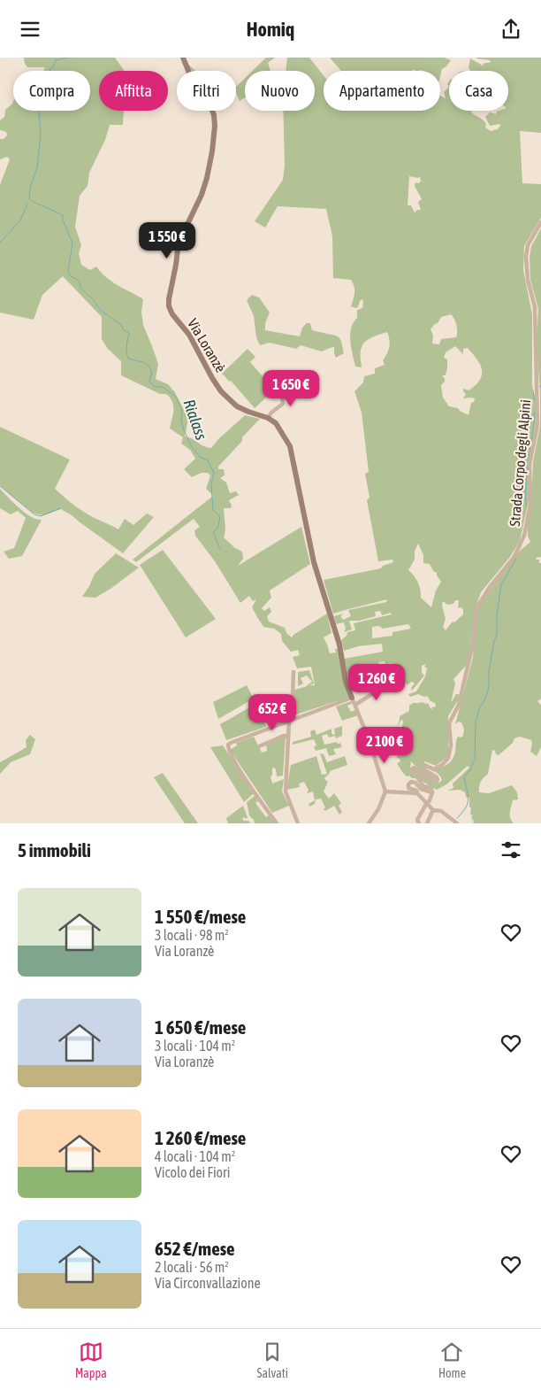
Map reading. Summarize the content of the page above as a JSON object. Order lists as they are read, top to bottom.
{
  "streets": {
    "street": ["Via Loranzè", "Strada Corpo degli Alpini"]
  },
  "water": ["Rialass"],
  "page": {
    "header": "Homiq",
    "chip": [
      "Compra",
      "Affitta",
      "Filtri",
      "Nuovo",
      "Appartamento",
      "Casa"
    ],
    "price": [
      "1 550 €",
      "1 650 €",
      "1 260 €",
      "652 €",
      "2 100 €"
    ],
    "heading": "5 immobili",
    "list": [
      {
        "name": "1 550 €/mese",
        "note": "3 locali · 98 m² · Via Loranzè"
      },
      {
        "name": "1 650 €/mese",
        "note": "3 locali · 104 m² · Via Loranzè"
      },
      {
        "name": "1 260 €/mese",
        "note": "4 locali · 104 m² · Vicolo dei Fiori"
      },
      {
        "name": "652 €/mese",
        "note": "2 locali · 56 m² · Via Circonvallazione"
      }
    ],
    "tabs": ["Mappa", "Salvati", "Home"]
  }
}
